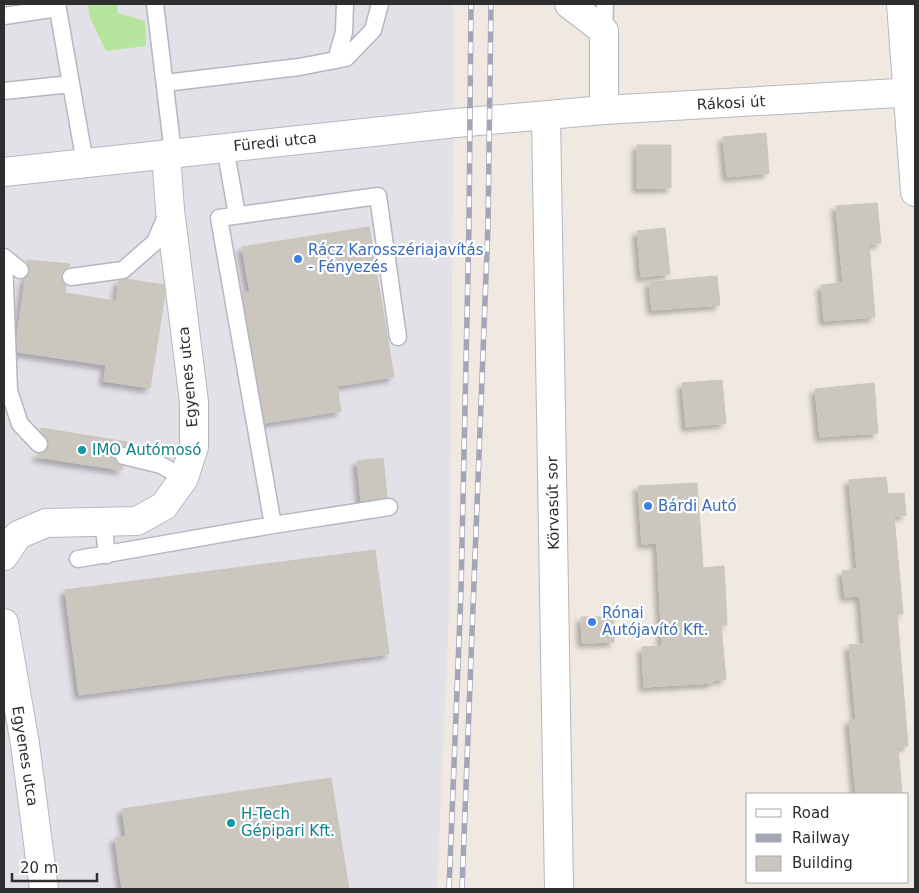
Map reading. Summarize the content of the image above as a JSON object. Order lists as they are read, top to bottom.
{
  "streets": {
    "street": [
      "Rákosi út",
      "Füredi utca",
      "Egyenes utca",
      "Körvasút sor"
    ]
  },
  "crossings": [
    ["Rákosi út", "Füredi utca"],
    ["Rákosi út", "Körvasút sor"],
    ["Füredi utca", "Egyenes utca"],
    ["Füredi utca", "Körvasút sor"]
  ],
  "places": [
    "Rácz Karosszériajavítás - Fényezés",
    "IMO Autómosó",
    "Bárdi Autó",
    "Rónai Autójavító Kft.",
    "H-Tech Gépipari Kft."
  ],
  "legend": ["Road", "Railway", "Building"],
  "scale_bar": "20 m"
}
